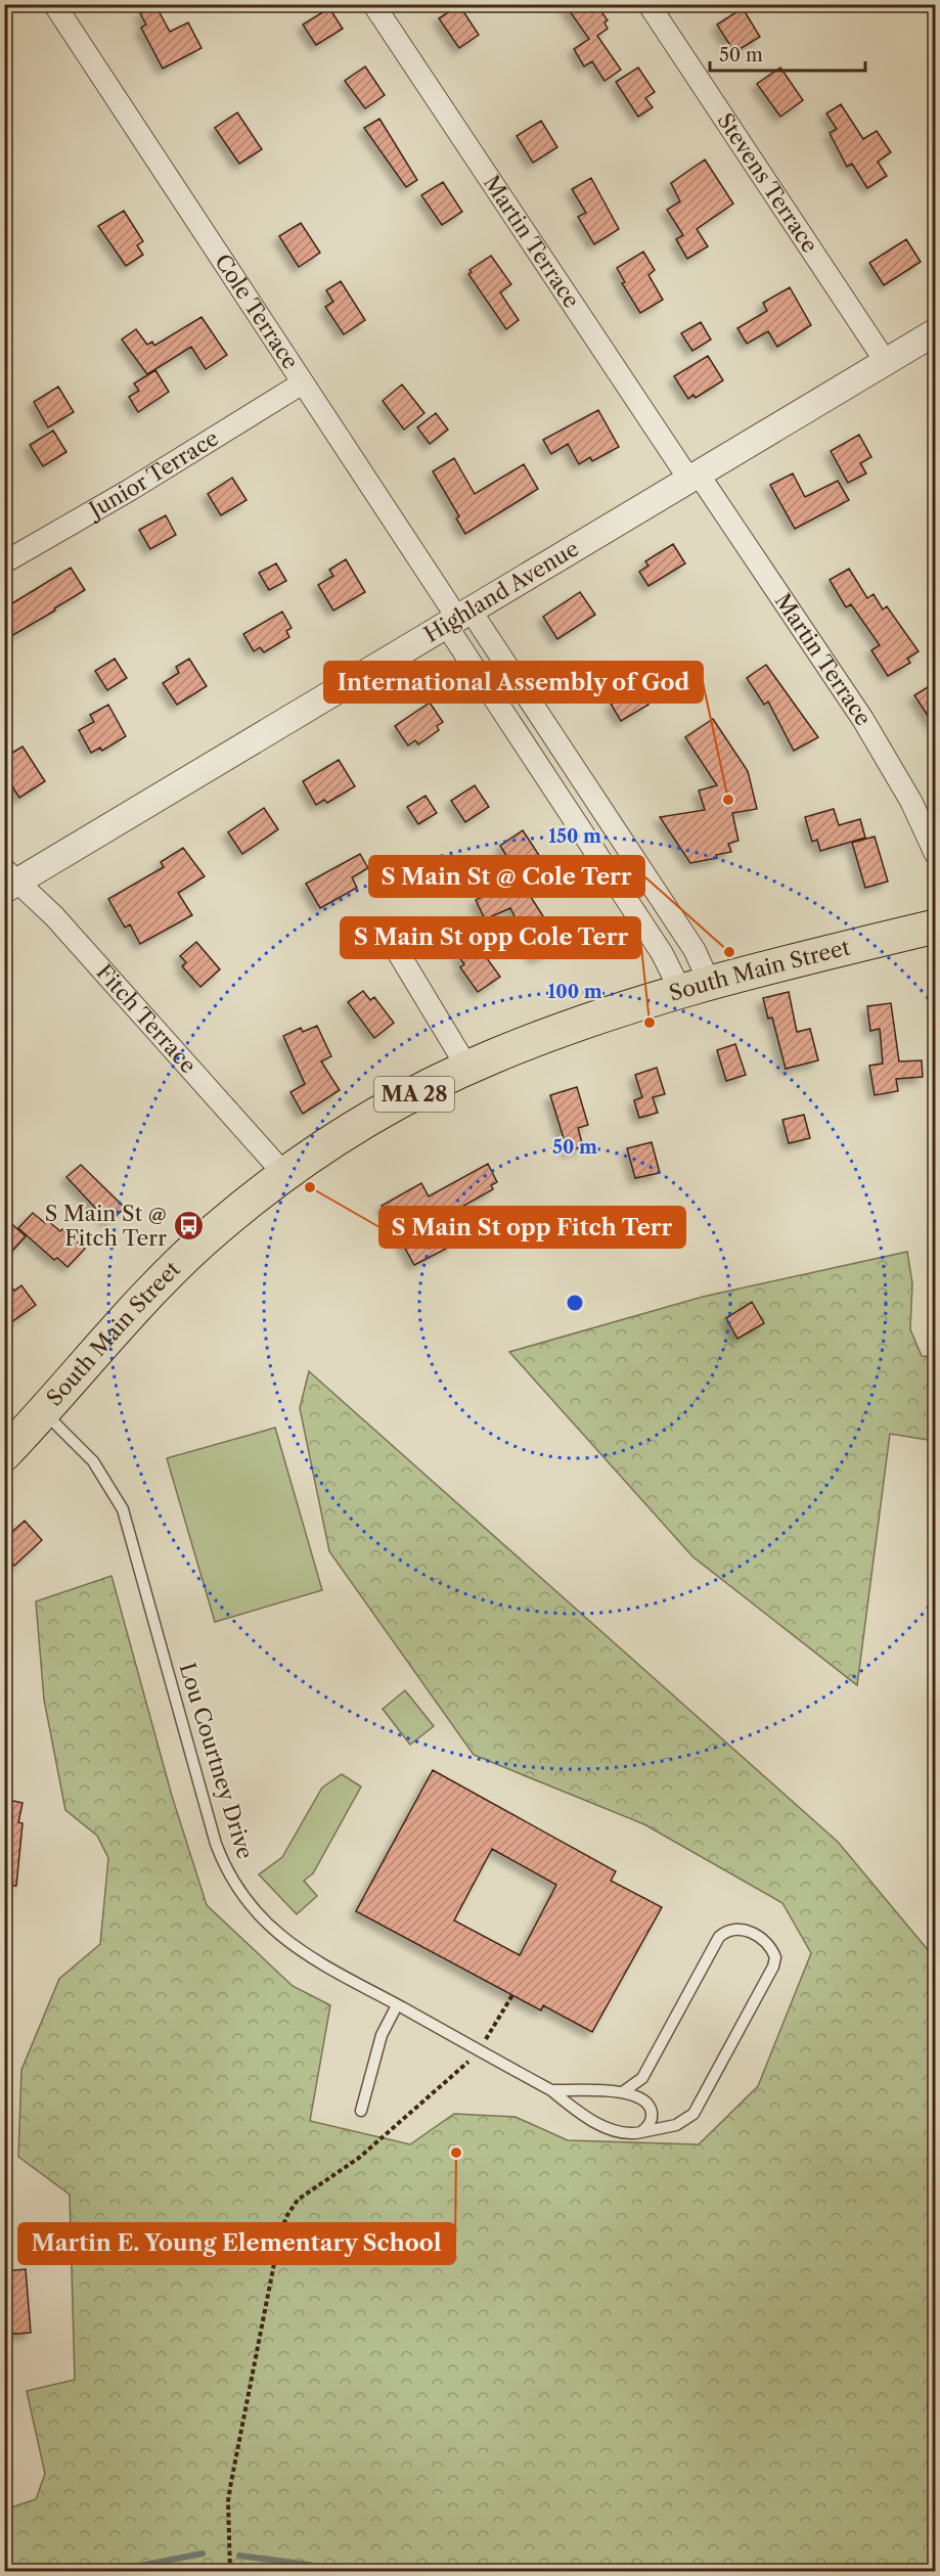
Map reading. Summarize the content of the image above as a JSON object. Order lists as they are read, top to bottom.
{
  "streets": {
    "main road": ["South Main Street", "MA 28"],
    "street": [
      "Stevens Terrace",
      "Martin Terrace",
      "Cole Terrace",
      "Junior Terrace",
      "Highland Avenue",
      "Fitch Terrace"
    ],
    "lane": ["Lou Courtney Drive"]
  },
  "crossings": [
    ["Stevens Terrace", "Highland Avenue"],
    ["Martin Terrace", "Highland Avenue"],
    ["Cole Terrace", "Junior Terrace"],
    ["Cole Terrace", "Highland Avenue"],
    ["Cole Terrace", "South Main Street"],
    ["Highland Avenue", "Fitch Terrace"],
    ["South Main Street", "Fitch Terrace"],
    ["South Main Street", "Lou Courtney Drive"]
  ],
  "places": {
    "other": [
      "International Assembly of God",
      "S Main St @ Cole Terr",
      "S Main St opp Cole Terr",
      "S Main St opp Fitch Terr",
      "Martin E. Young Elementary School"
    ],
    "bus stop": ["S Main St @ Fitch Terr"]
  },
  "scale_bar": "50 m",
  "rings": ["150 m", "100 m", "50 m"]
}
